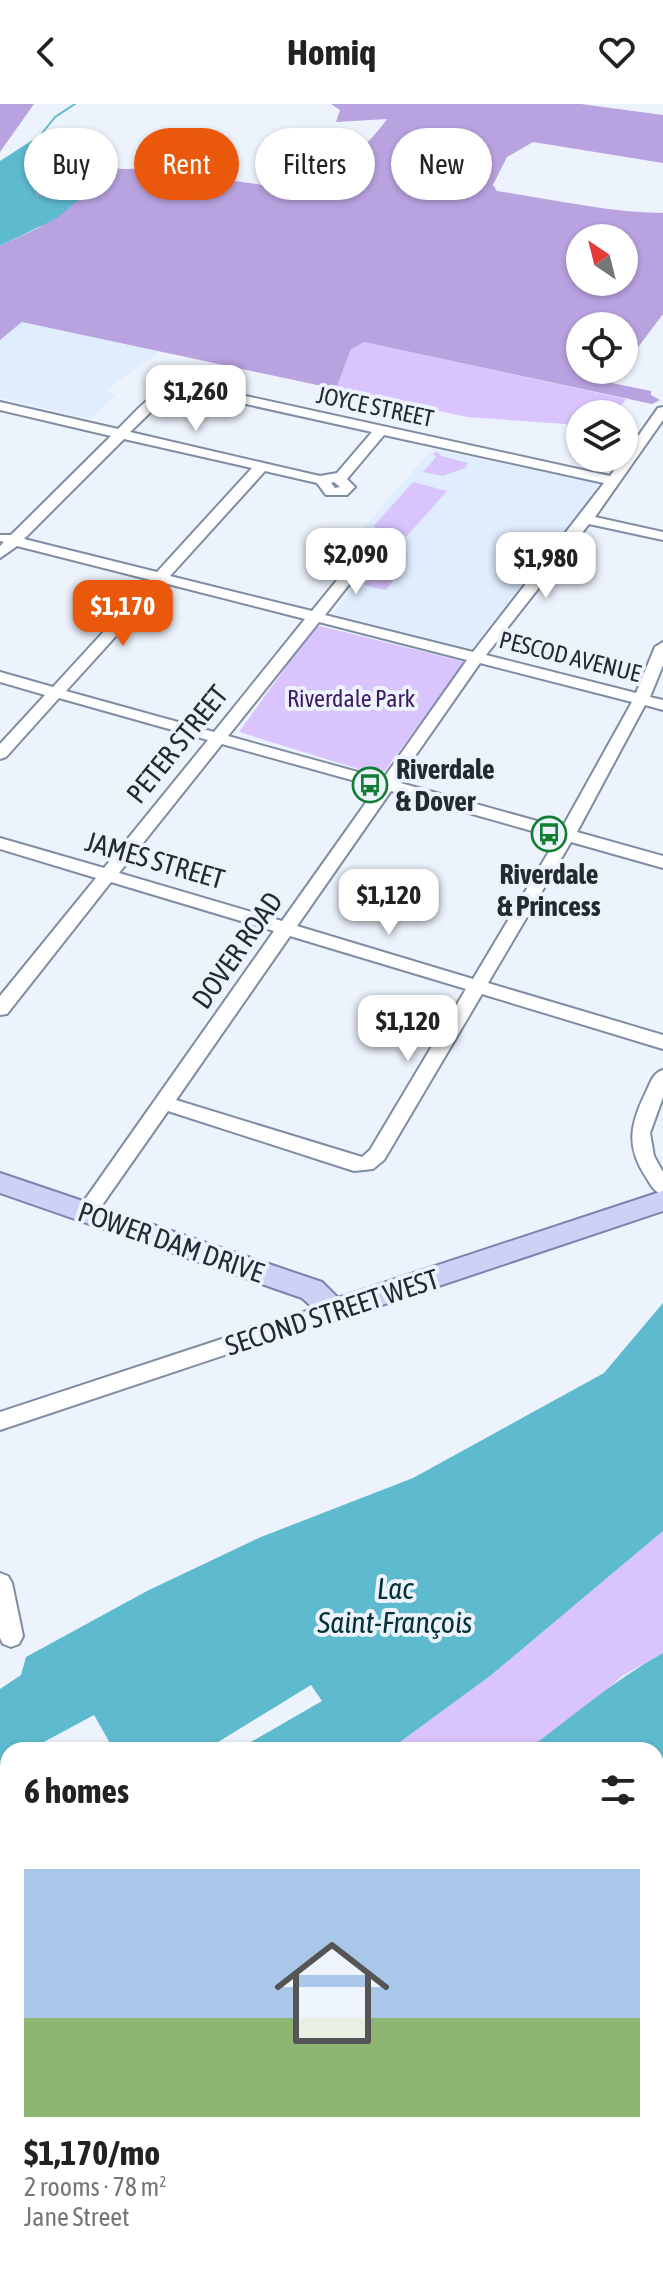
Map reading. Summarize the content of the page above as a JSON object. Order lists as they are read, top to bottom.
{
  "streets": {
    "main road": ["POWER DAM DRIVE", "SECOND STREET WEST"],
    "street": [
      "JOYCE STREET",
      "PESCOD AVENUE",
      "PETER STREET",
      "JAMES STREET",
      "DOVER ROAD"
    ]
  },
  "crossings": [
    ["JOYCE STREET", "PESCOD AVENUE"],
    ["JOYCE STREET", "DOVER ROAD"],
    ["PESCOD AVENUE", "PETER STREET"],
    ["PESCOD AVENUE", "DOVER ROAD"],
    ["PETER STREET", "JAMES STREET"],
    ["JAMES STREET", "DOVER ROAD"],
    ["DOVER ROAD", "POWER DAM DRIVE"],
    ["POWER DAM DRIVE", "SECOND STREET WEST"]
  ],
  "water": ["Lac Saint-François"],
  "parks": ["Riverdale Park"],
  "places": {
    "bus stop": ["Riverdale & Dover", "Riverdale & Princess"]
  },
  "north": "top left",
  "page": {
    "header": "Homiq",
    "chip": [
      "Buy",
      "Rent",
      "Filters",
      "New"
    ],
    "price": [
      "$1,260",
      "$2,090",
      "$1,980",
      "$1,170",
      "$1,120",
      "$1,120"
    ],
    "heading": "6 homes",
    "list": [
      {
        "name": "$1,170/mo",
        "note": "2 rooms · 78 m² · Jane Street"
      }
    ]
  }
}
